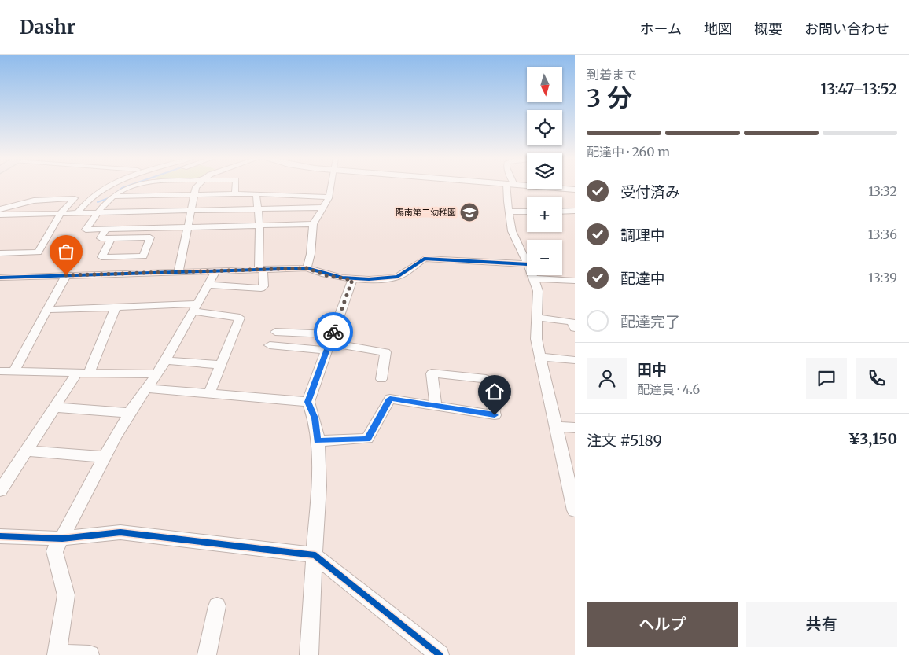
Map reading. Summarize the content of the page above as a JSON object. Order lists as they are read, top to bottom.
{
  "places": {
    "school or university": ["陽南第二幼稚園"]
  },
  "north": "bottom",
  "page": {
    "header": "Dashr",
    "nav": [
      "ホーム",
      "地図",
      "概要",
      "お問い合わせ"
    ],
    "heading": ["3 分", "到着まで", "13:47–13:52"],
    "panel": [
      "田中",
      "配達員 · 4.6",
      "注文 #5189",
      "¥3,150"
    ],
    "map_buttons": ["+", "−"],
    "bar": "配達中 · 260 m",
    "list": [
      ["受付済み", "13:32"],
      ["調理中", "13:36"],
      ["配達中", "13:39"],
      "配達完了"
    ],
    "buttons": ["ヘルプ", "共有"]
  }
}
